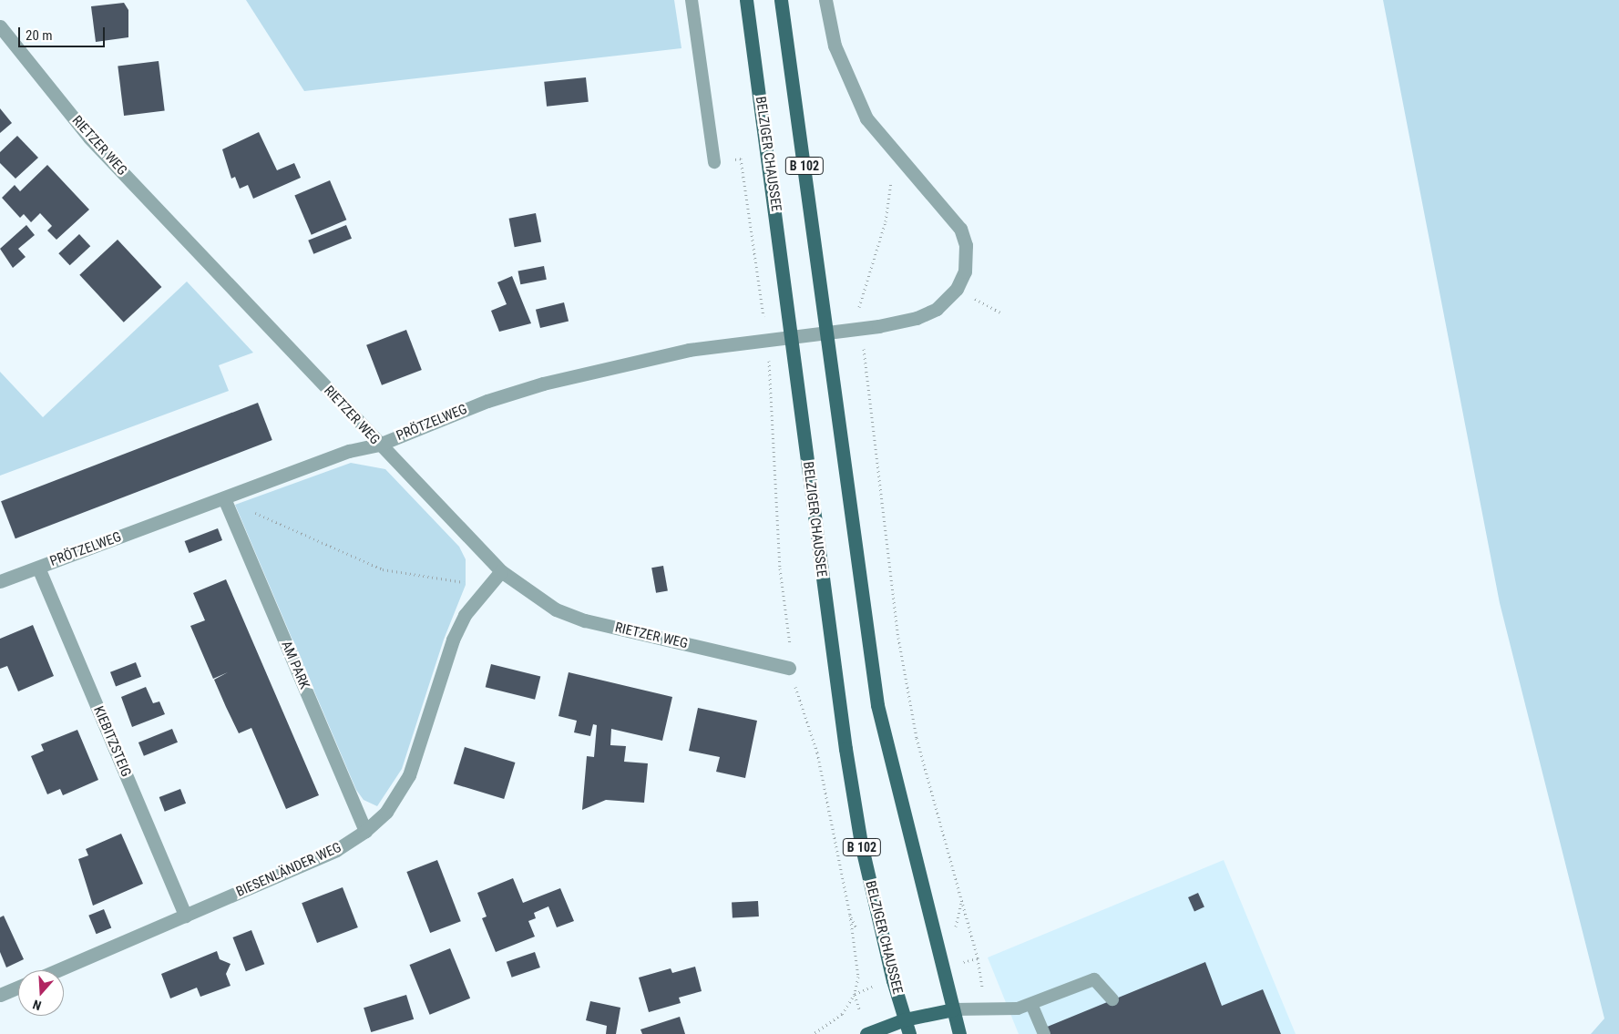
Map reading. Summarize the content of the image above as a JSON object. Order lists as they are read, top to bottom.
{
  "streets": {
    "main road": ["BELZIGER CHAUSSEE", "B 102"],
    "street": [
      "RIETZER WEG",
      "PRÖTZELWEG",
      "AM PARK",
      "KIEBITZSTEIG",
      "BIESENLÄNDER WEG"
    ]
  },
  "crossings": [
    ["RIETZER WEG", "PRÖTZELWEG"],
    ["RIETZER WEG", "BIESENLÄNDER WEG"],
    ["BELZIGER CHAUSSEE", "PRÖTZELWEG"],
    ["B 102", "PRÖTZELWEG"],
    ["PRÖTZELWEG", "AM PARK"],
    ["PRÖTZELWEG", "KIEBITZSTEIG"],
    ["AM PARK", "BIESENLÄNDER WEG"],
    ["KIEBITZSTEIG", "BIESENLÄNDER WEG"]
  ],
  "scale_bar": "20 m",
  "north": "bottom"
}
